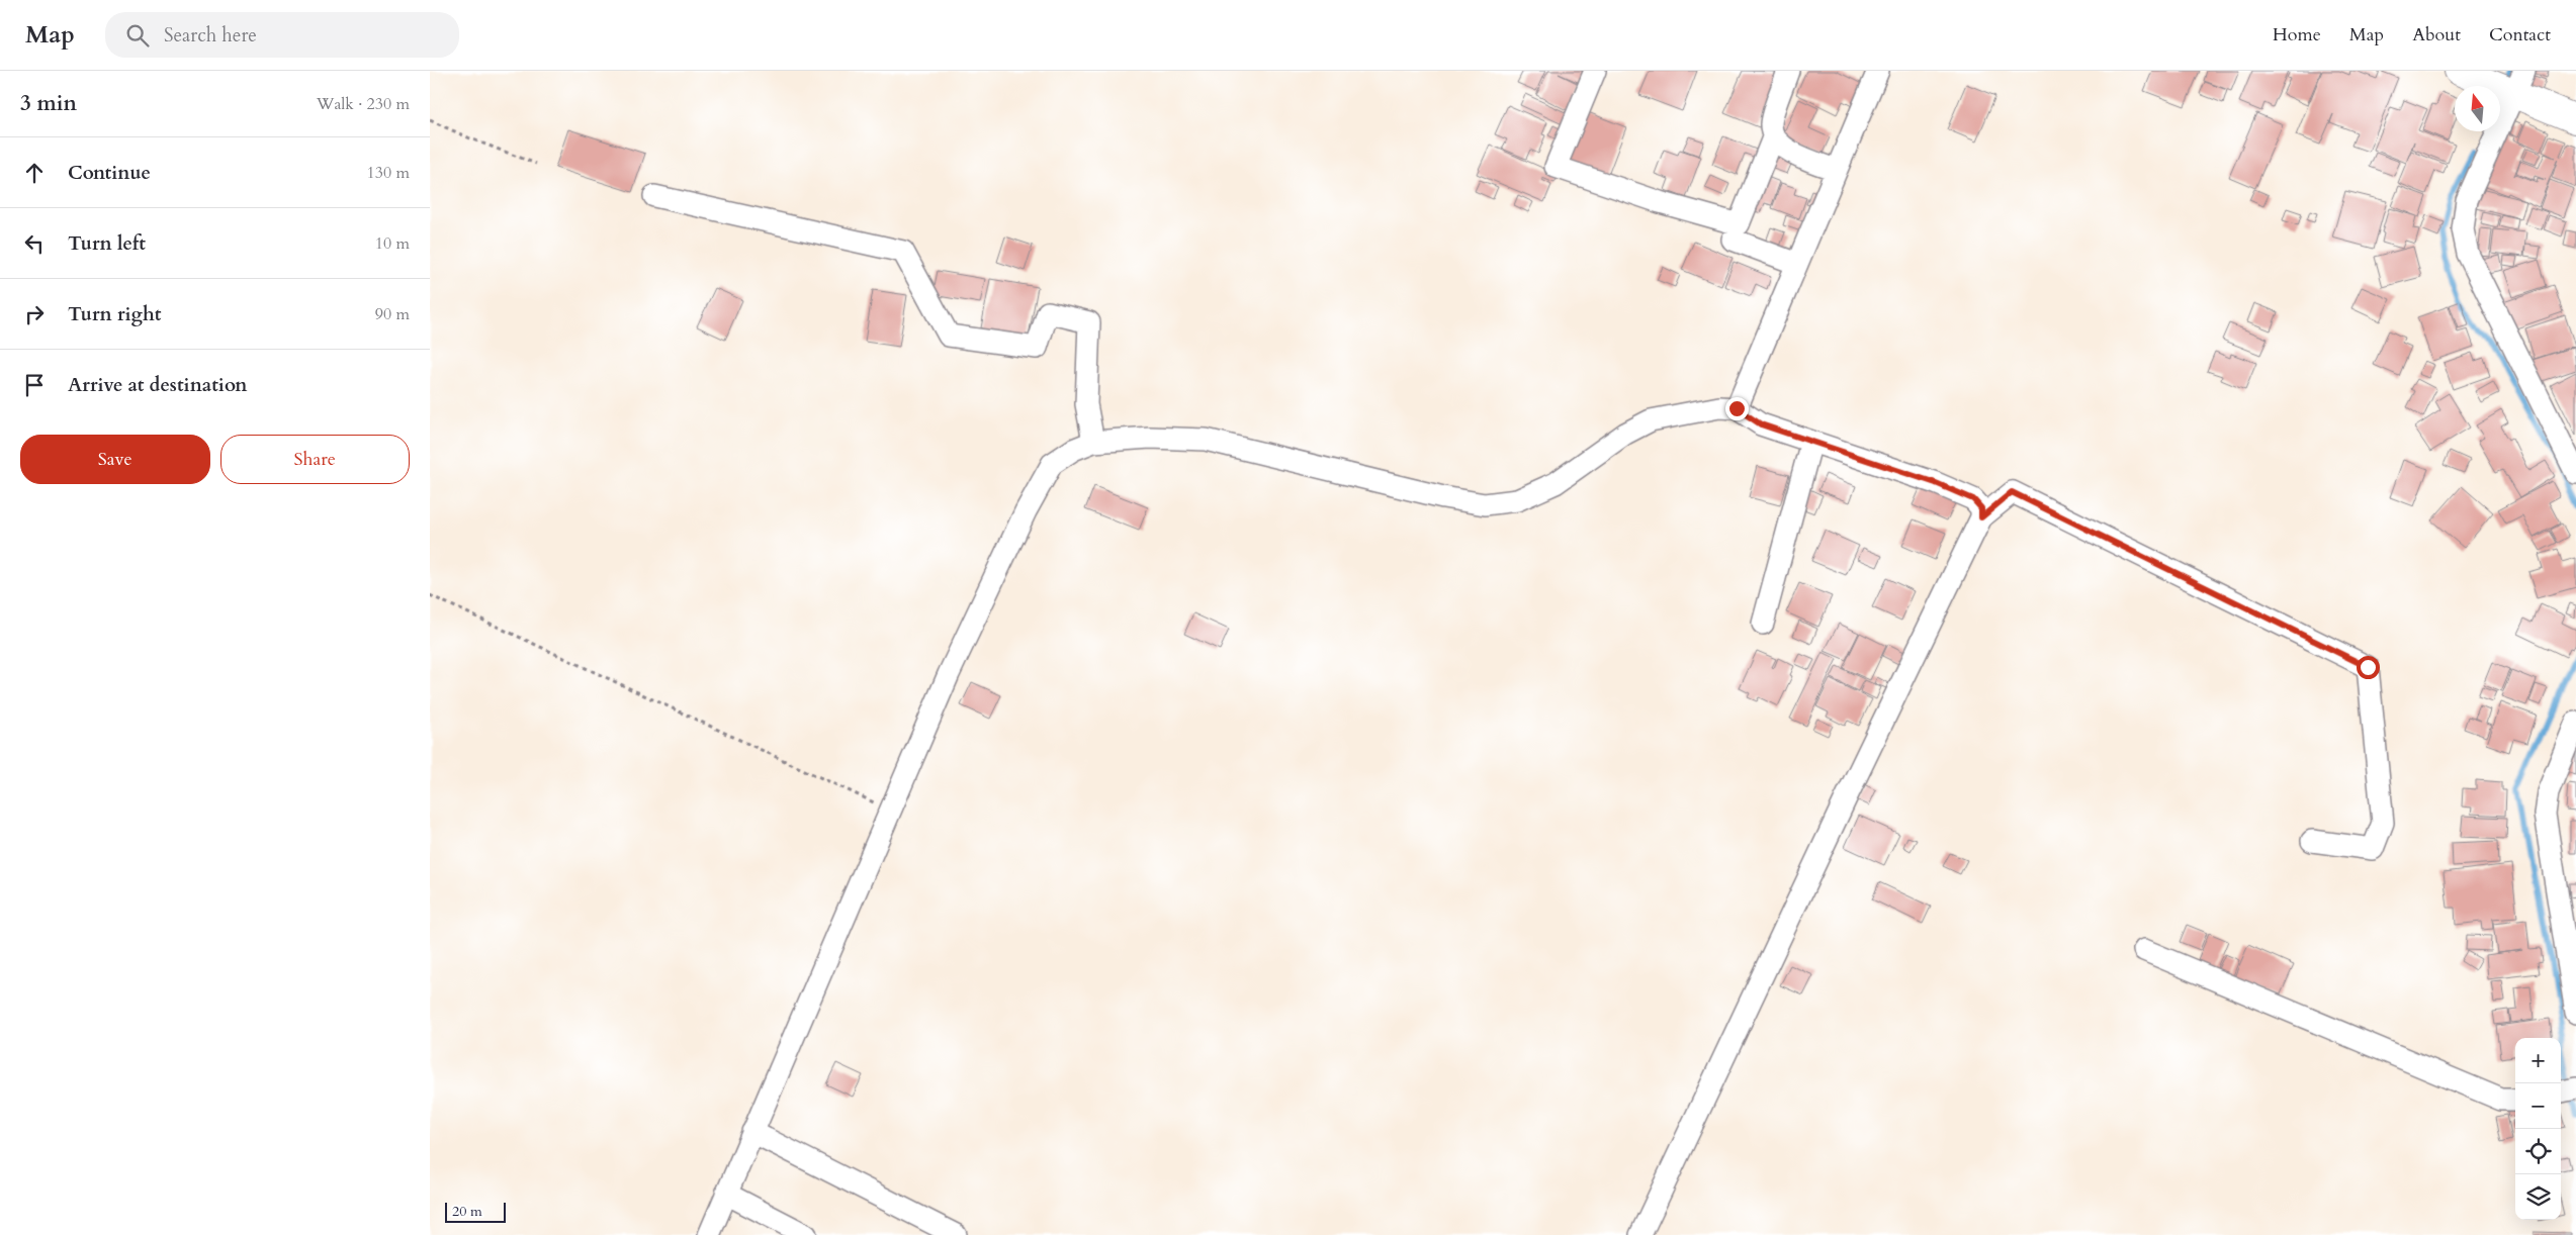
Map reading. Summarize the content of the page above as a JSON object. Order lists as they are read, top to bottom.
{
  "scale_bar": "20 m",
  "north": "top",
  "page": {
    "header": "Map",
    "search": "Search here",
    "nav": [
      "Home",
      "Map",
      "About",
      "Contact"
    ],
    "heading": ["3 min", "Walk · 230 m"],
    "list": [
      ["Continue", "130 m"],
      ["Turn left", "10 m"],
      ["Turn right", "90 m"],
      "Arrive at destination"
    ],
    "buttons": ["Save", "Share"],
    "map_buttons": ["+", "−"],
    "scale": "20 m"
  }
}
